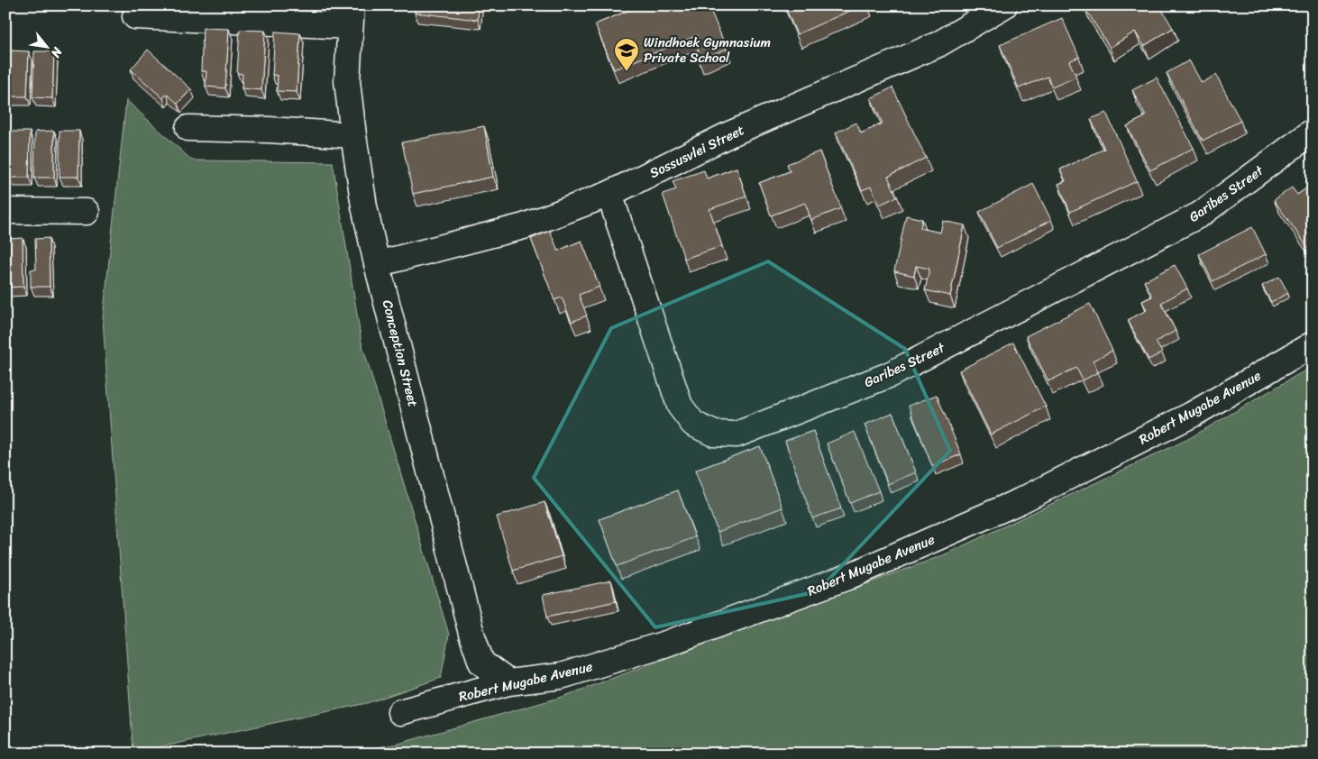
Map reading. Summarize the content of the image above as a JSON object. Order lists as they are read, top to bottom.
{
  "streets": {
    "street": [
      "Sossusvlei Street",
      "Garibes Street",
      "Conception Street",
      "Robert Mugabe Avenue"
    ]
  },
  "crossings": [
    ["Sossusvlei Street", "Garibes Street"],
    ["Sossusvlei Street", "Conception Street"],
    ["Conception Street", "Robert Mugabe Avenue"]
  ],
  "places": {
    "school or university": ["Windhoek Gymnasium Private School"]
  },
  "north": "bottom right"
}
